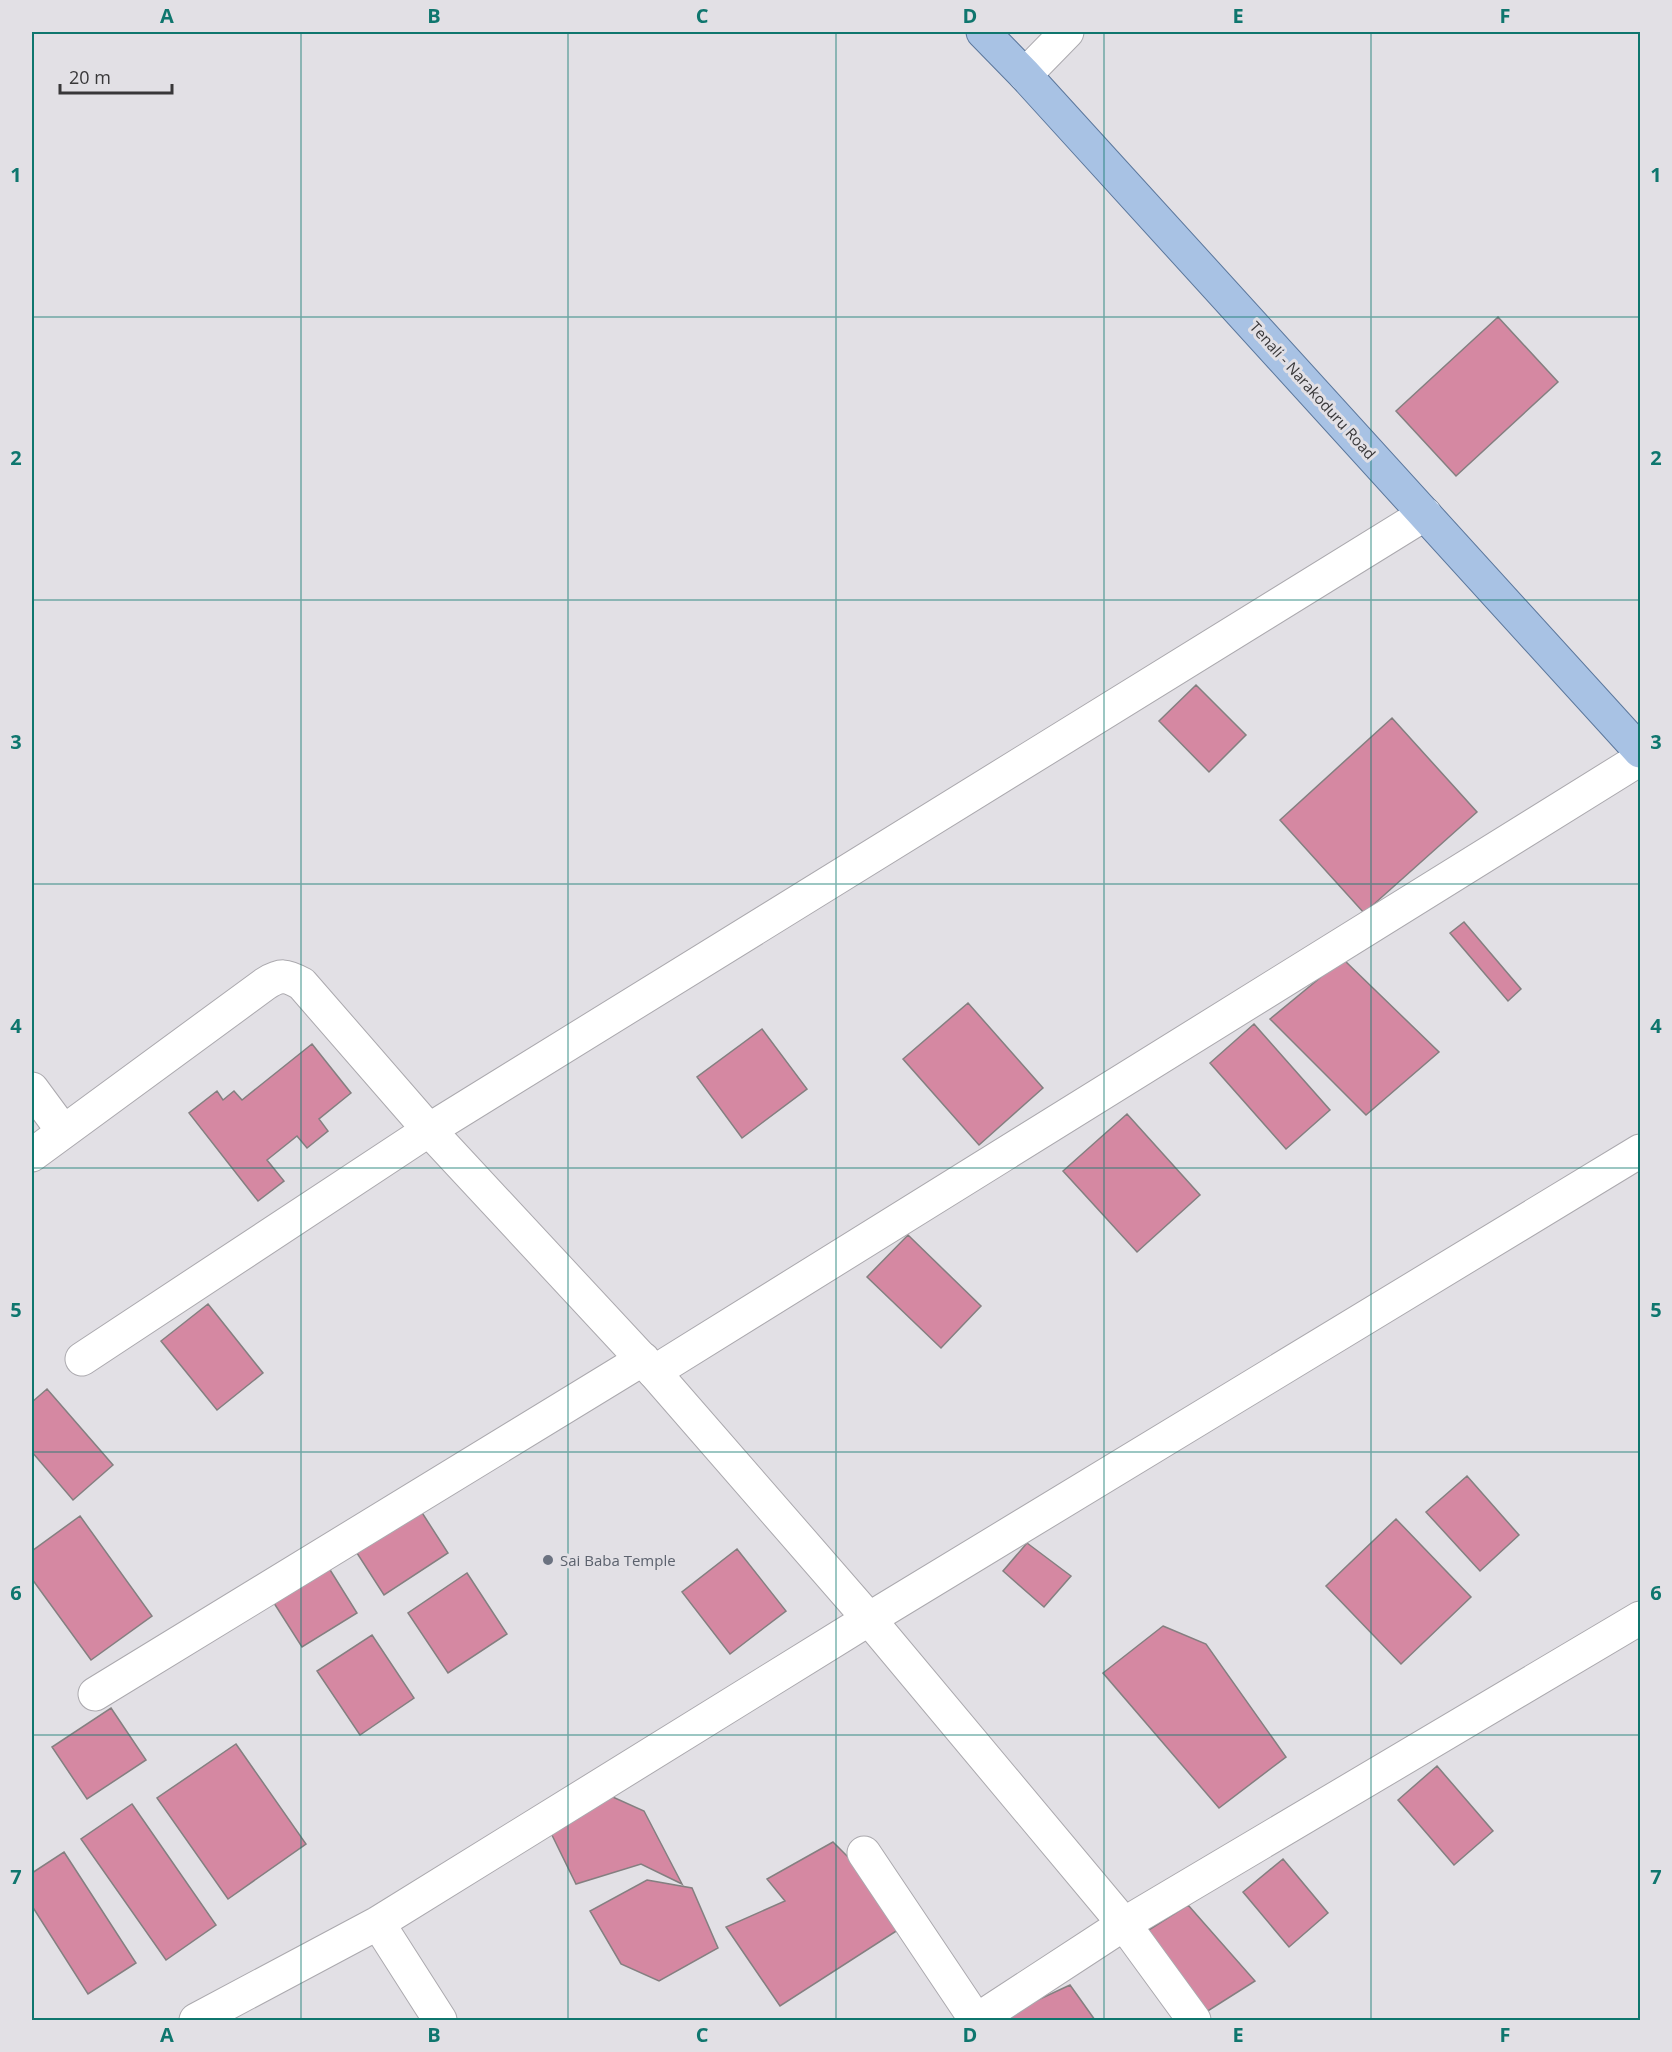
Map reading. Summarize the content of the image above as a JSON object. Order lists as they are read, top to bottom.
{
  "streets": {
    "main road": ["Tenali - Narakoduru Road"]
  },
  "places": ["Sai Baba Temple"],
  "scale_bar": "20 m",
  "grid": {
    "columns": [
      "A",
      "B",
      "C",
      "D",
      "E",
      "F"
    ],
    "rows": [
      "1",
      "2",
      "3",
      "4",
      "5",
      "6",
      "7"
    ]
  }
}
